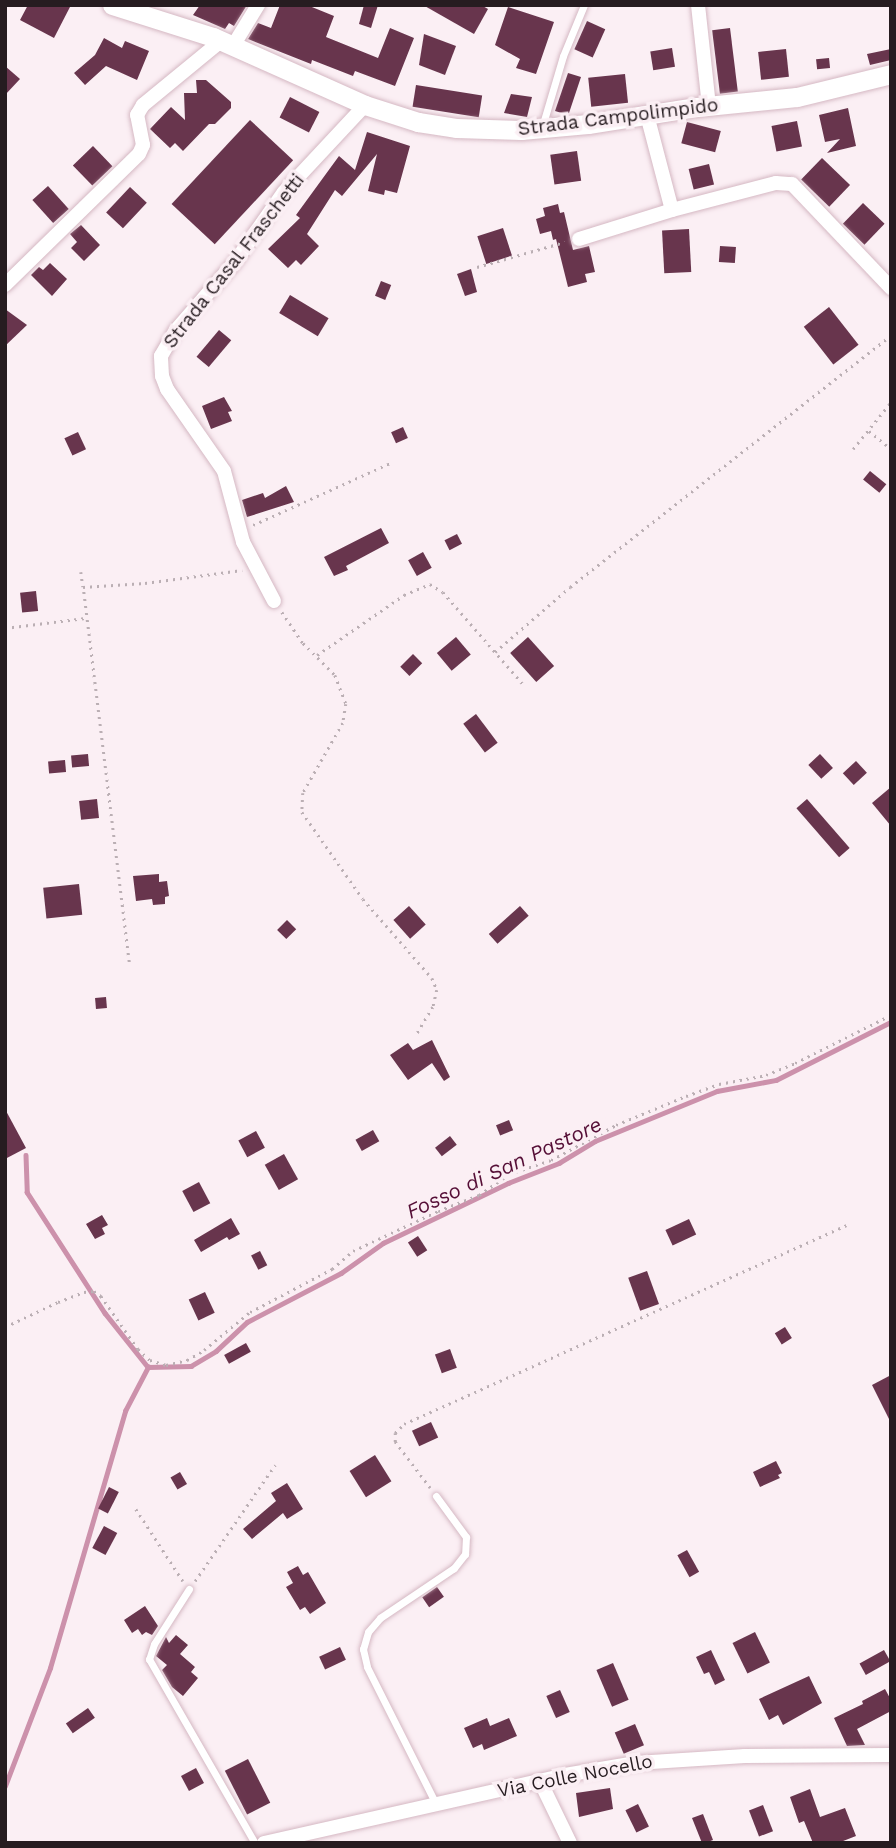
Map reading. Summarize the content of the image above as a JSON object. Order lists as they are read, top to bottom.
{
  "streets": {
    "street": ["Strada Campolimpido", "Strada Casal Fraschetti", "Via Colle Nocello"]
  },
  "crossings": [
    ["Strada Campolimpido", "Strada Casal Fraschetti"]
  ],
  "water": ["Fosso di San Pastore"]
}
